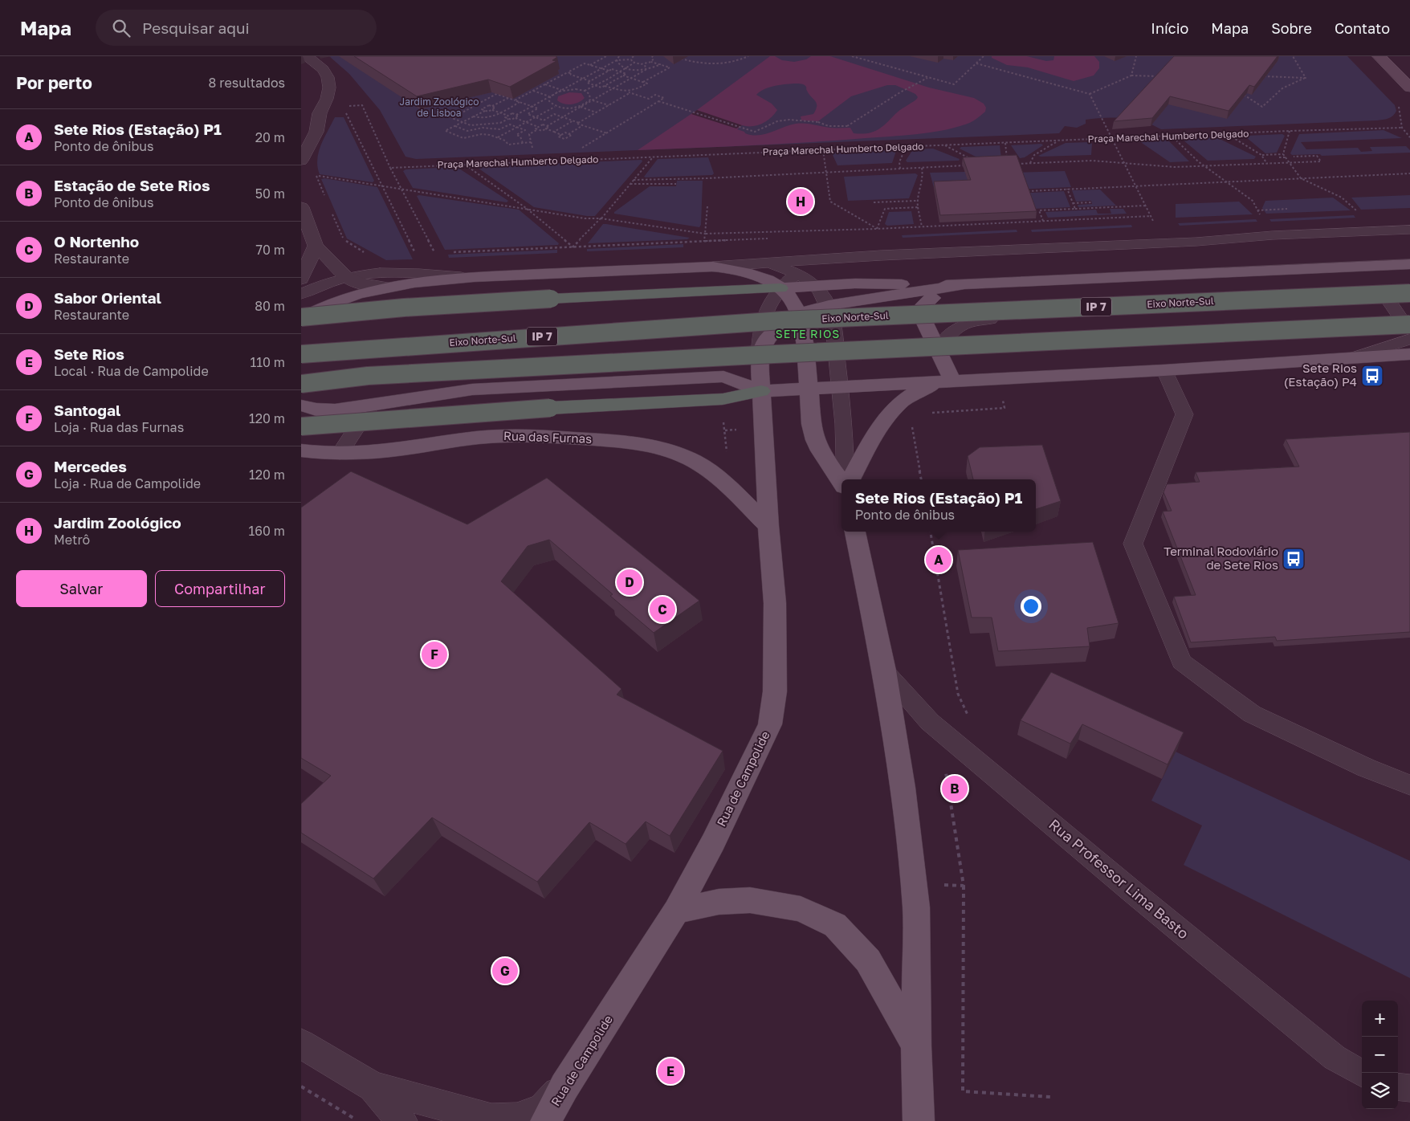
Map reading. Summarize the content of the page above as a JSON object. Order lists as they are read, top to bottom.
{
  "streets": {
    "highway": ["Eixo Norte-Sul", "IP 7"],
    "main road": ["Rua das Furnas", "Rua de Campolide"],
    "lane": ["Rua Professor Lima Basto"],
    "path": ["Praça Marechal Humberto Delgado"]
  },
  "crossings": [
    ["Rua das Furnas", "Rua de Campolide"]
  ],
  "districts": ["SETE RIOS"],
  "parks": ["Jardim Zoológico de Lisboa"],
  "places": {
    "bus stop": ["Sete Rios (Estação) P4", "Terminal Rodoviário de Sete Rios"]
  },
  "page": {
    "header": "Mapa",
    "search": "Pesquisar aqui",
    "nav": [
      "Início",
      "Mapa",
      "Sobre",
      "Contato"
    ],
    "heading": ["Por perto", "8 resultados"],
    "list": [
      {
        "mark": "A",
        "name": "Sete Rios (Estação) P1",
        "note": "Ponto de ônibus",
        "value": "20 m"
      },
      {
        "mark": "B",
        "name": "Estação de Sete Rios",
        "note": "Ponto de ônibus",
        "value": "50 m"
      },
      {
        "mark": "C",
        "name": "O Nortenho",
        "note": "Restaurante",
        "value": "70 m"
      },
      {
        "mark": "D",
        "name": "Sabor Oriental",
        "note": "Restaurante",
        "value": "80 m"
      },
      {
        "mark": "E",
        "name": "Sete Rios",
        "note": "Local · Rua de Campolide",
        "value": "110 m"
      },
      {
        "mark": "F",
        "name": "Santogal",
        "note": "Loja · Rua das Furnas",
        "value": "120 m"
      },
      {
        "mark": "G",
        "name": "Mercedes",
        "note": "Loja · Rua de Campolide",
        "value": "120 m"
      },
      {
        "mark": "H",
        "name": "Jardim Zoológico",
        "note": "Metrô",
        "value": "160 m"
      }
    ],
    "pins": [
      "H",
      "A",
      "D",
      "C",
      "F",
      "B",
      "G",
      "E"
    ],
    "popup": ["Sete Rios (Estação) P1", "Ponto de ônibus"],
    "buttons": ["Salvar", "Compartilhar"],
    "map_buttons": ["+", "−"]
  }
}
